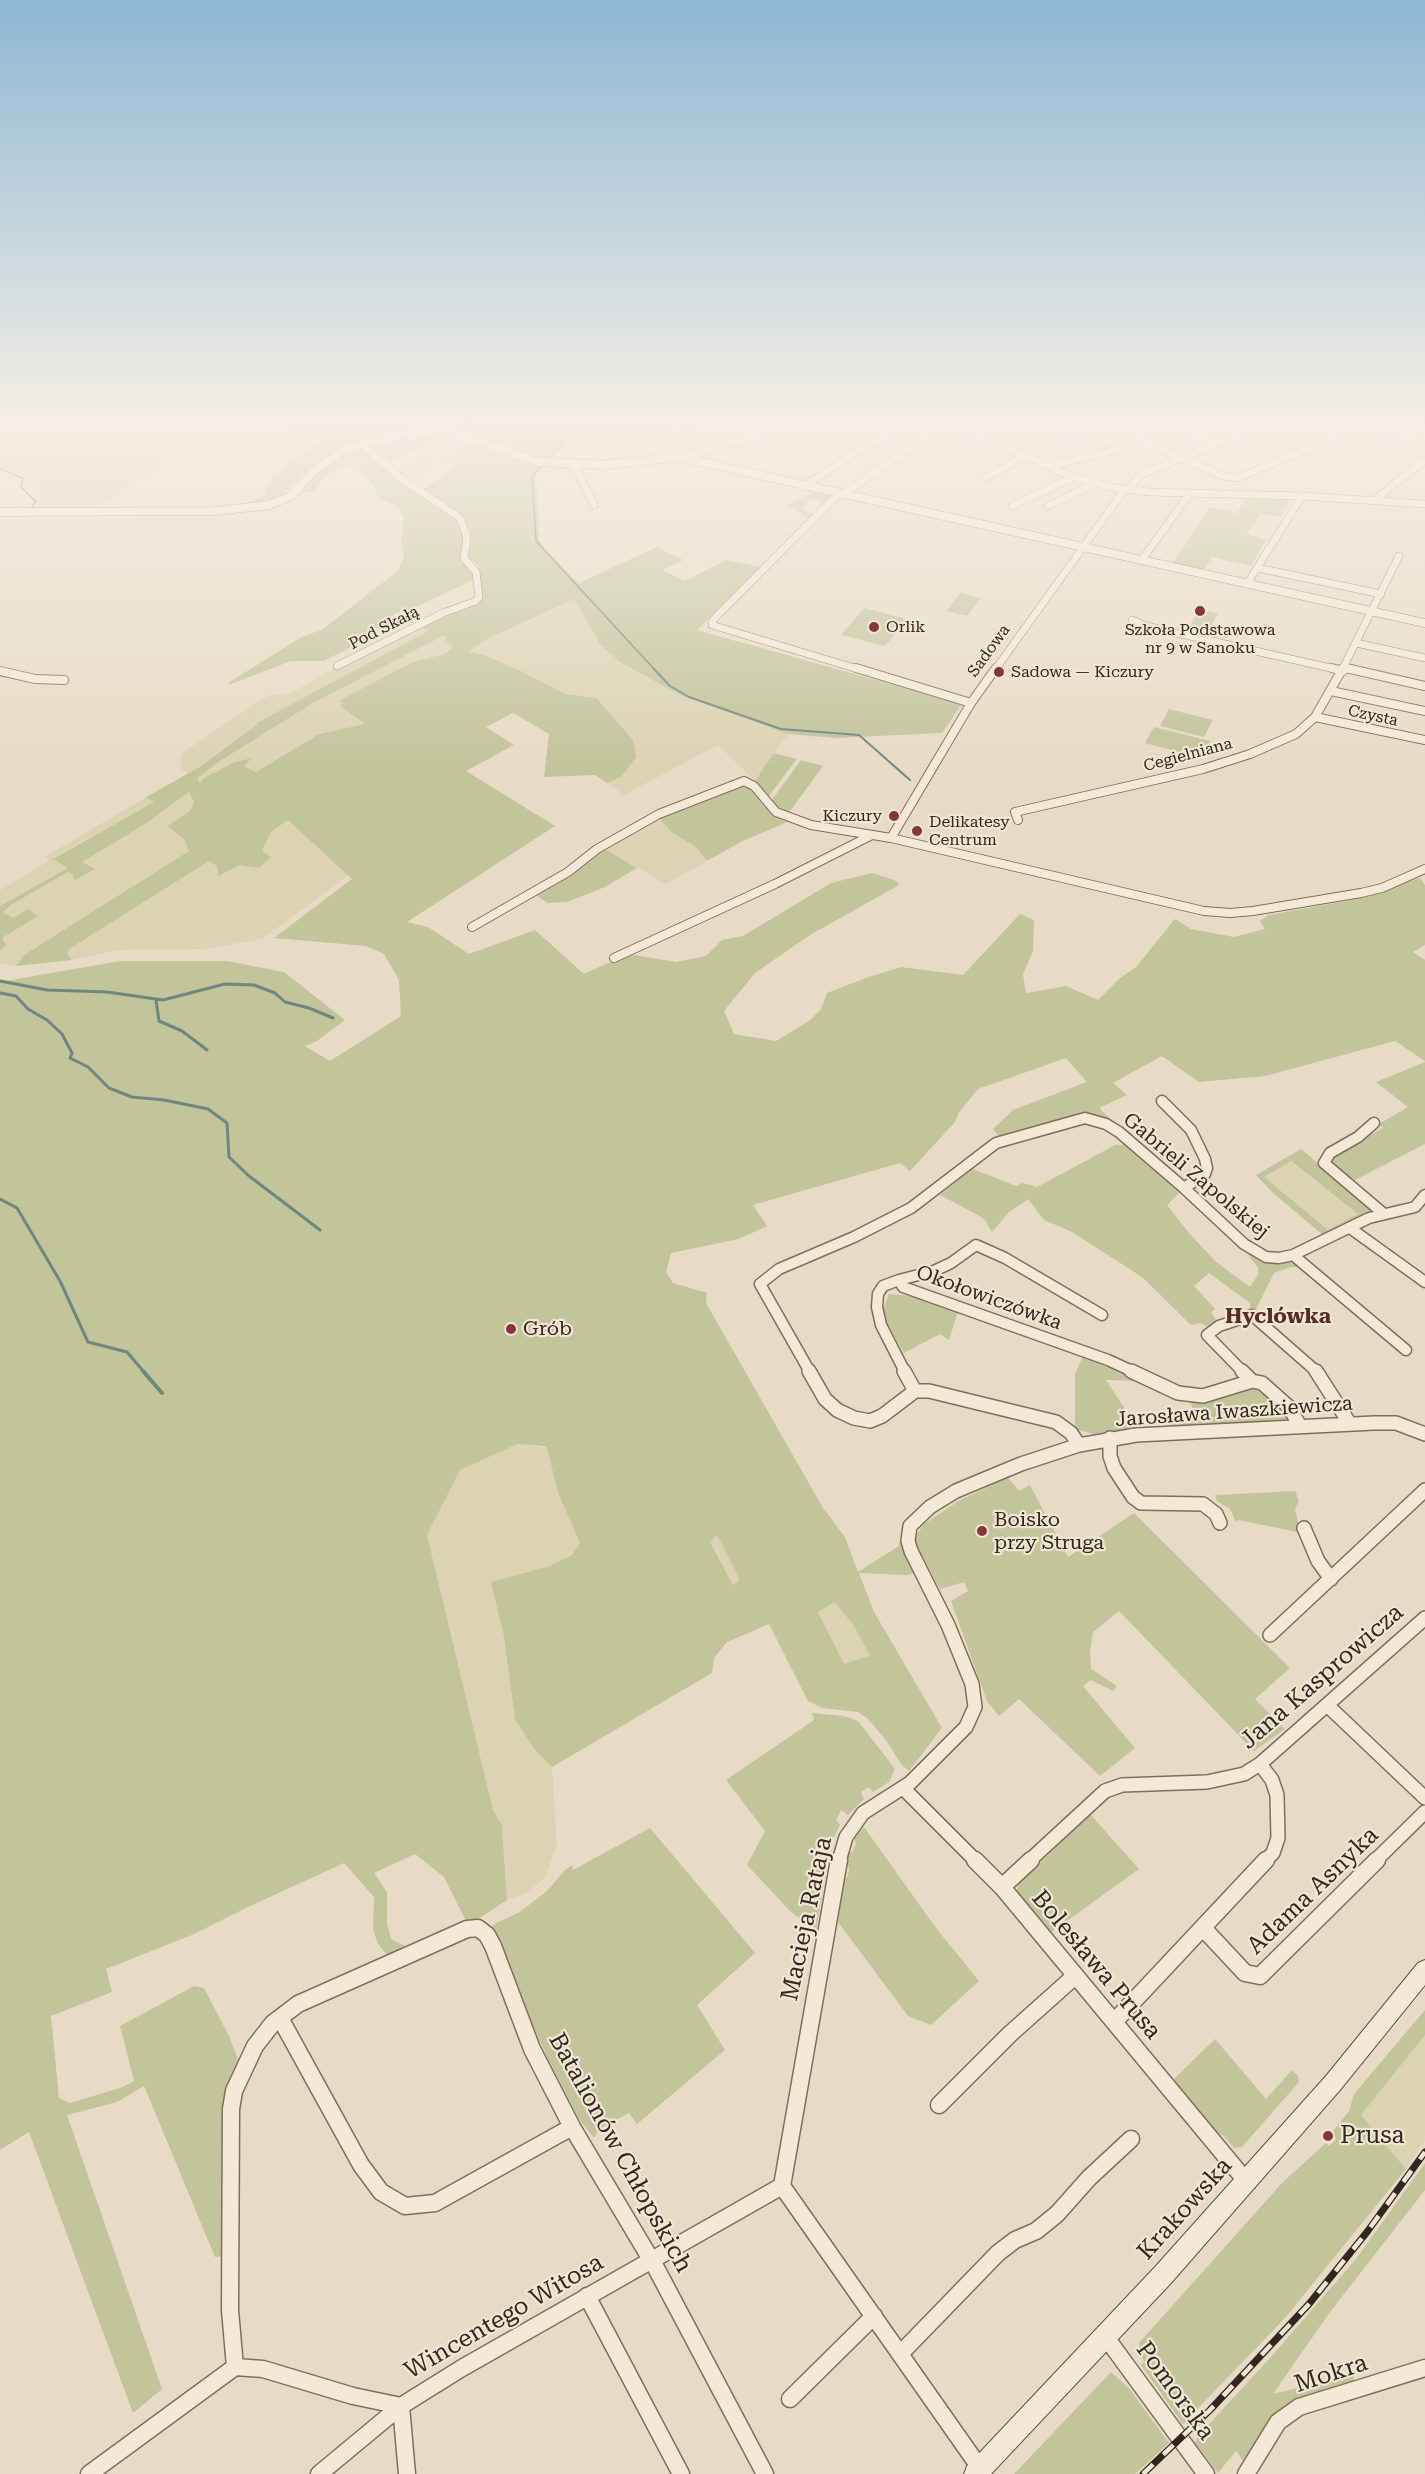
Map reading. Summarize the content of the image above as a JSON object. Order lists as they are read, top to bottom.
{
  "streets": {
    "main road": ["Krakowska"],
    "street": [
      "Pod Skałą",
      "Sadowa",
      "Czysta",
      "Cegielniana",
      "Gabrieli Zapolskiej",
      "Okołowiczówka",
      "Jarosława Iwaszkiewicza",
      "Jana Kasprowicza",
      "Adama Asnyka",
      "Macieja Rataja",
      "Bolesława Prusa",
      "Batalionów Chłopskich",
      "Wincentego Witosa",
      "Mokra",
      "Pomorska"
    ]
  },
  "crossings": [
    ["Czysta", "Cegielniana"],
    ["Jarosława Iwaszkiewicza", "Macieja Rataja"],
    ["Jana Kasprowicza", "Bolesława Prusa"],
    ["Macieja Rataja", "Bolesława Prusa"],
    ["Macieja Rataja", "Wincentego Witosa"],
    ["Bolesława Prusa", "Krakowska"],
    ["Batalionów Chłopskich", "Wincentego Witosa"],
    ["Krakowska", "Pomorska"]
  ],
  "districts": ["Hyclówka"],
  "places": [
    "Szkoła Podstawowa nr 9 w Sanoku",
    "Orlik",
    "Sadowa — Kiczury",
    "Kiczury",
    "Delikatesy Centrum",
    "Grób",
    "Boisko przy Struga",
    "Prusa"
  ]
}
